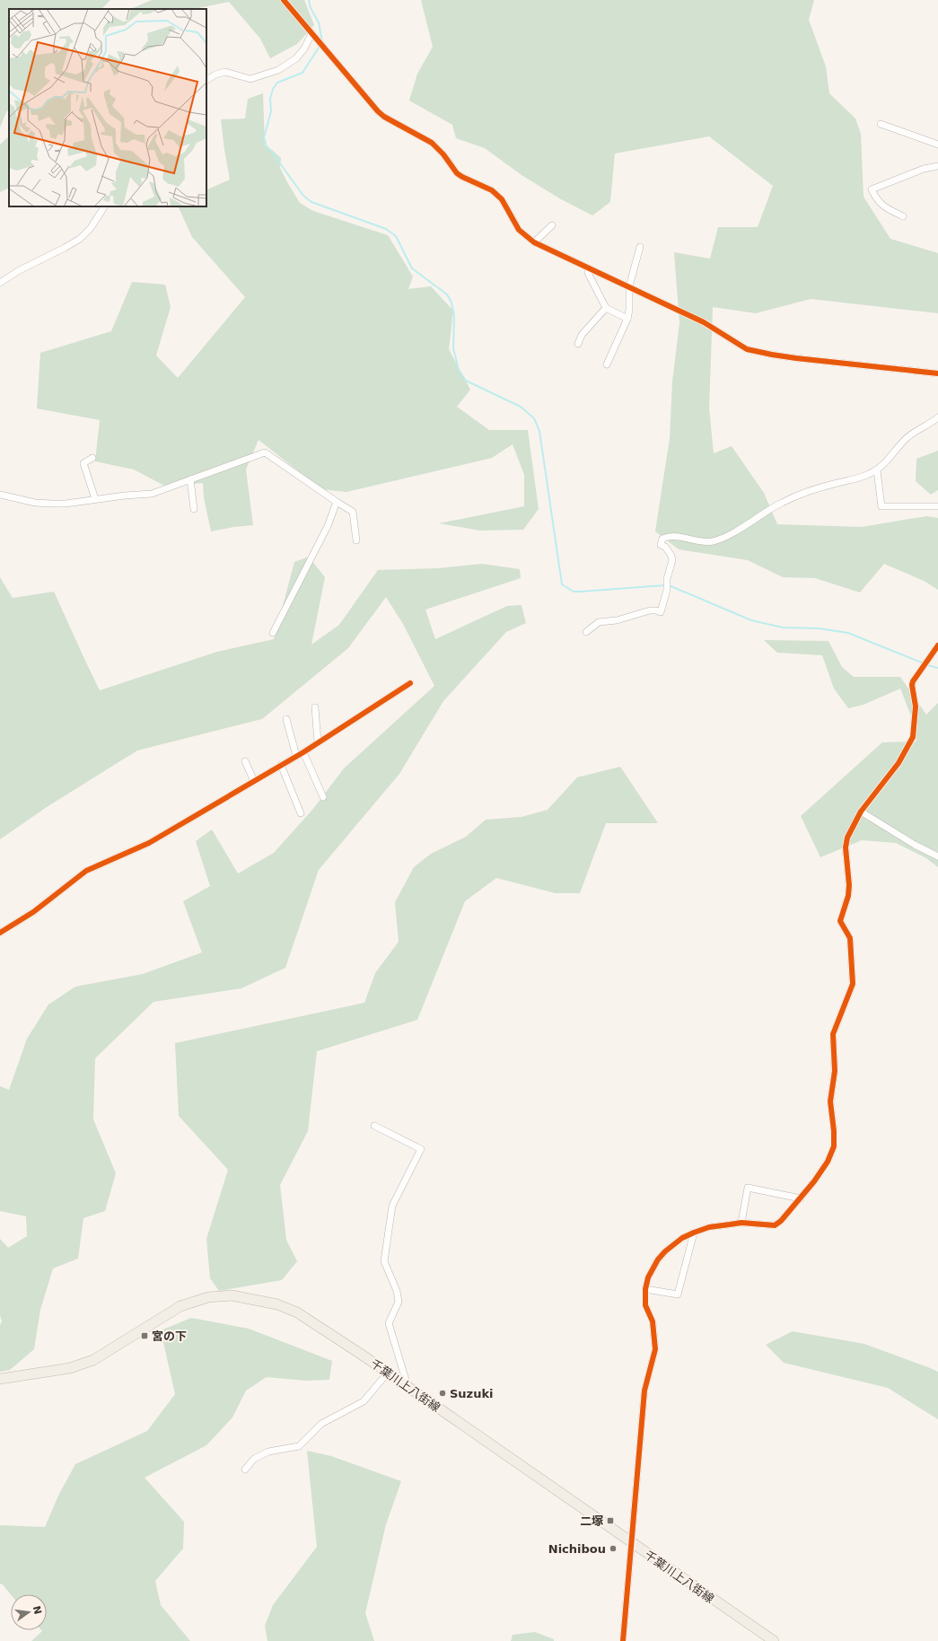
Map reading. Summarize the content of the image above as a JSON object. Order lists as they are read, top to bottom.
{
  "streets": {
    "main road": ["千葉川上八街線"]
  },
  "places": {
    "transit": ["宮の下", "二塚"],
    "other": ["Suzuki", "Nichibou"]
  },
  "north": "right"
}
